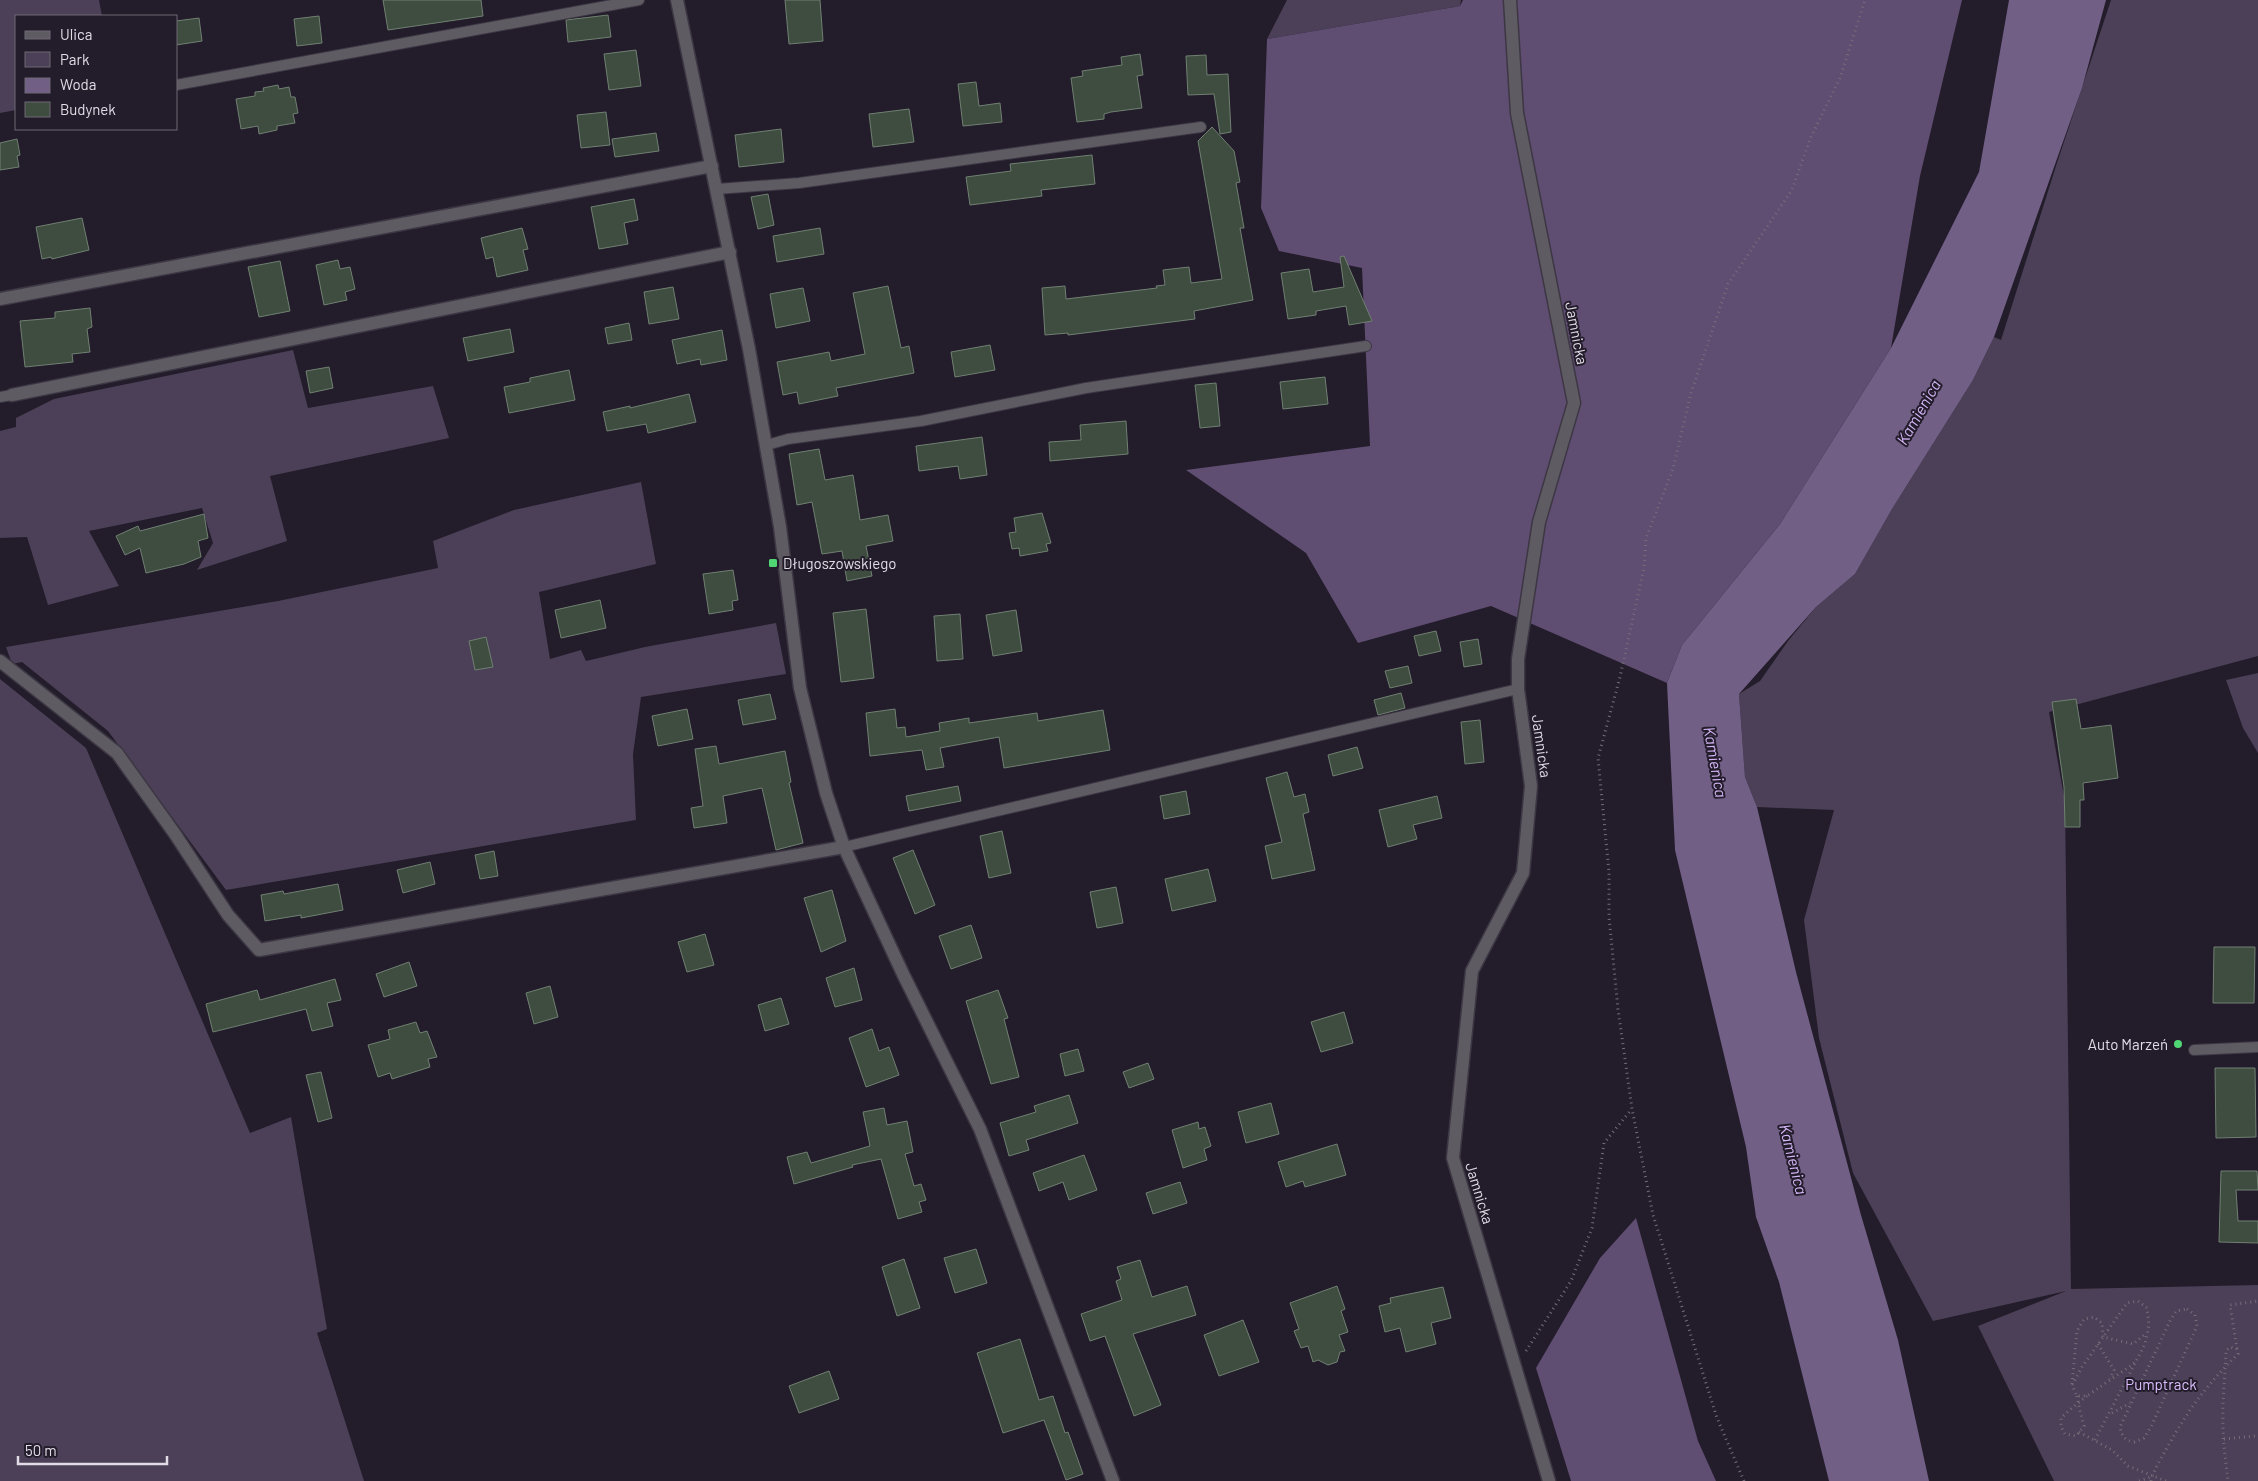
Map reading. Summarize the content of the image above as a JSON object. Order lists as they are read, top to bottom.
{
  "streets": {
    "street": ["Jamnicka"]
  },
  "water": ["Kamienica"],
  "parks": ["Pumptrack"],
  "places": {
    "transit": ["Długoszowskiego"],
    "other": ["Auto Marzeń"]
  },
  "legend": [
    "Ulica",
    "Park",
    "Woda",
    "Budynek"
  ],
  "scale_bar": "50 m"
}
